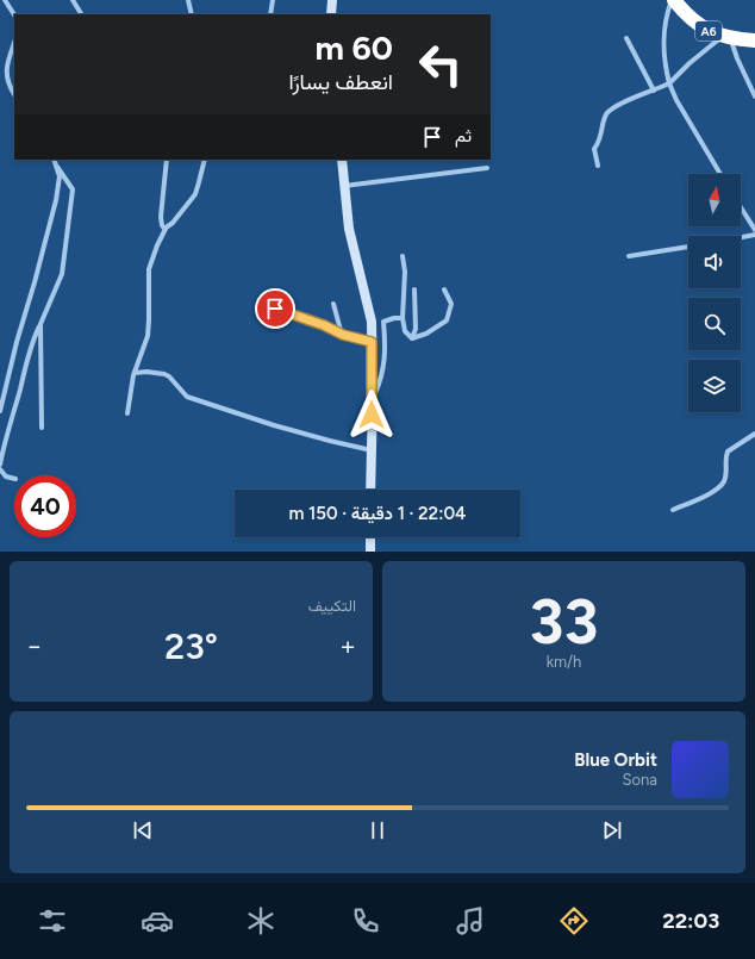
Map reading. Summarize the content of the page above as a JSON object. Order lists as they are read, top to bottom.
{
  "streets": {
    "highway": ["A6"]
  },
  "north": "top",
  "page": {
    "turn": ["60 m", "انعطف يسارًا"],
    "then": "ثم",
    "limit": "40",
    "trip": "22:04 · 1 دقيقة · 150 m",
    "tile": [
      ["33", "km/h"],
      "التكييف"
    ],
    "heat": ["−", "23°", "+"],
    "song": ["Blue Orbit", "Sona"],
    "tabs": "22:03"
  }
}
